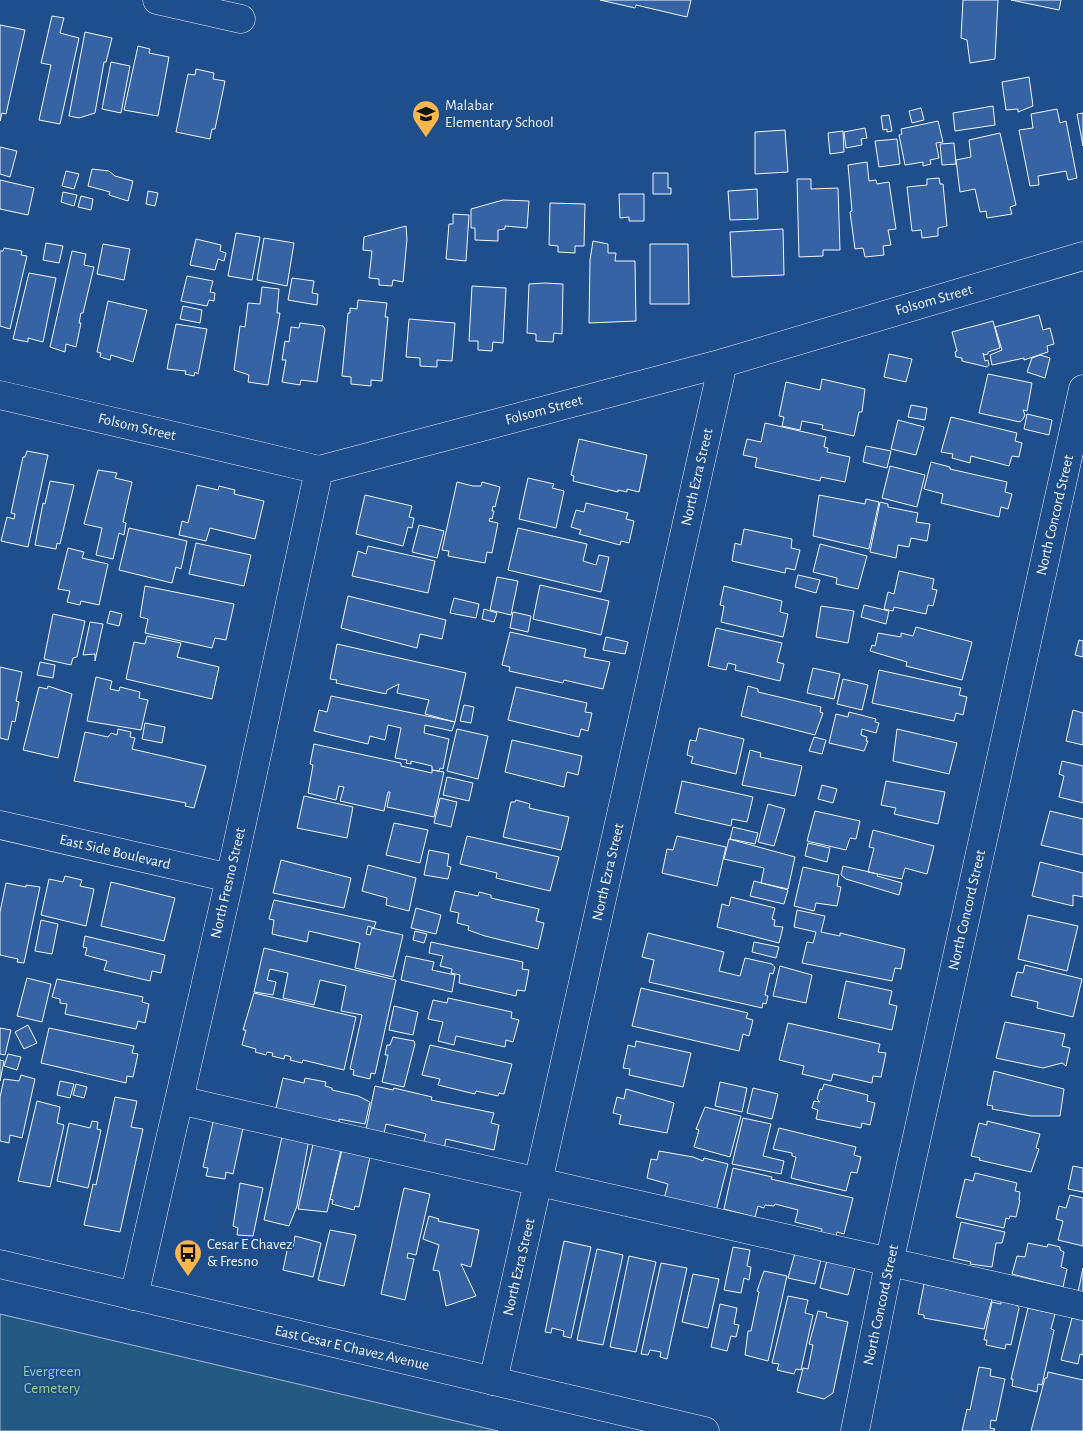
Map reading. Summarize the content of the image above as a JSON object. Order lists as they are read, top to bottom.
{
  "streets": {
    "street": [
      "Folsom Street",
      "North Ezra Street",
      "North Concord Street",
      "East Side Boulevard",
      "North Fresno Street",
      "East Cesar E Chavez Avenue"
    ]
  },
  "crossings": [
    ["Folsom Street", "North Ezra Street"],
    ["Folsom Street", "North Fresno Street"],
    ["North Ezra Street", "East Cesar E Chavez Avenue"],
    ["East Side Boulevard", "North Fresno Street"],
    ["North Fresno Street", "East Cesar E Chavez Avenue"]
  ],
  "parks": ["Evergreen Cemetery"],
  "places": {
    "school or university": ["Malabar Elementary School"],
    "bus stop": ["Cesar E Chavez & Fresno"]
  }
}
